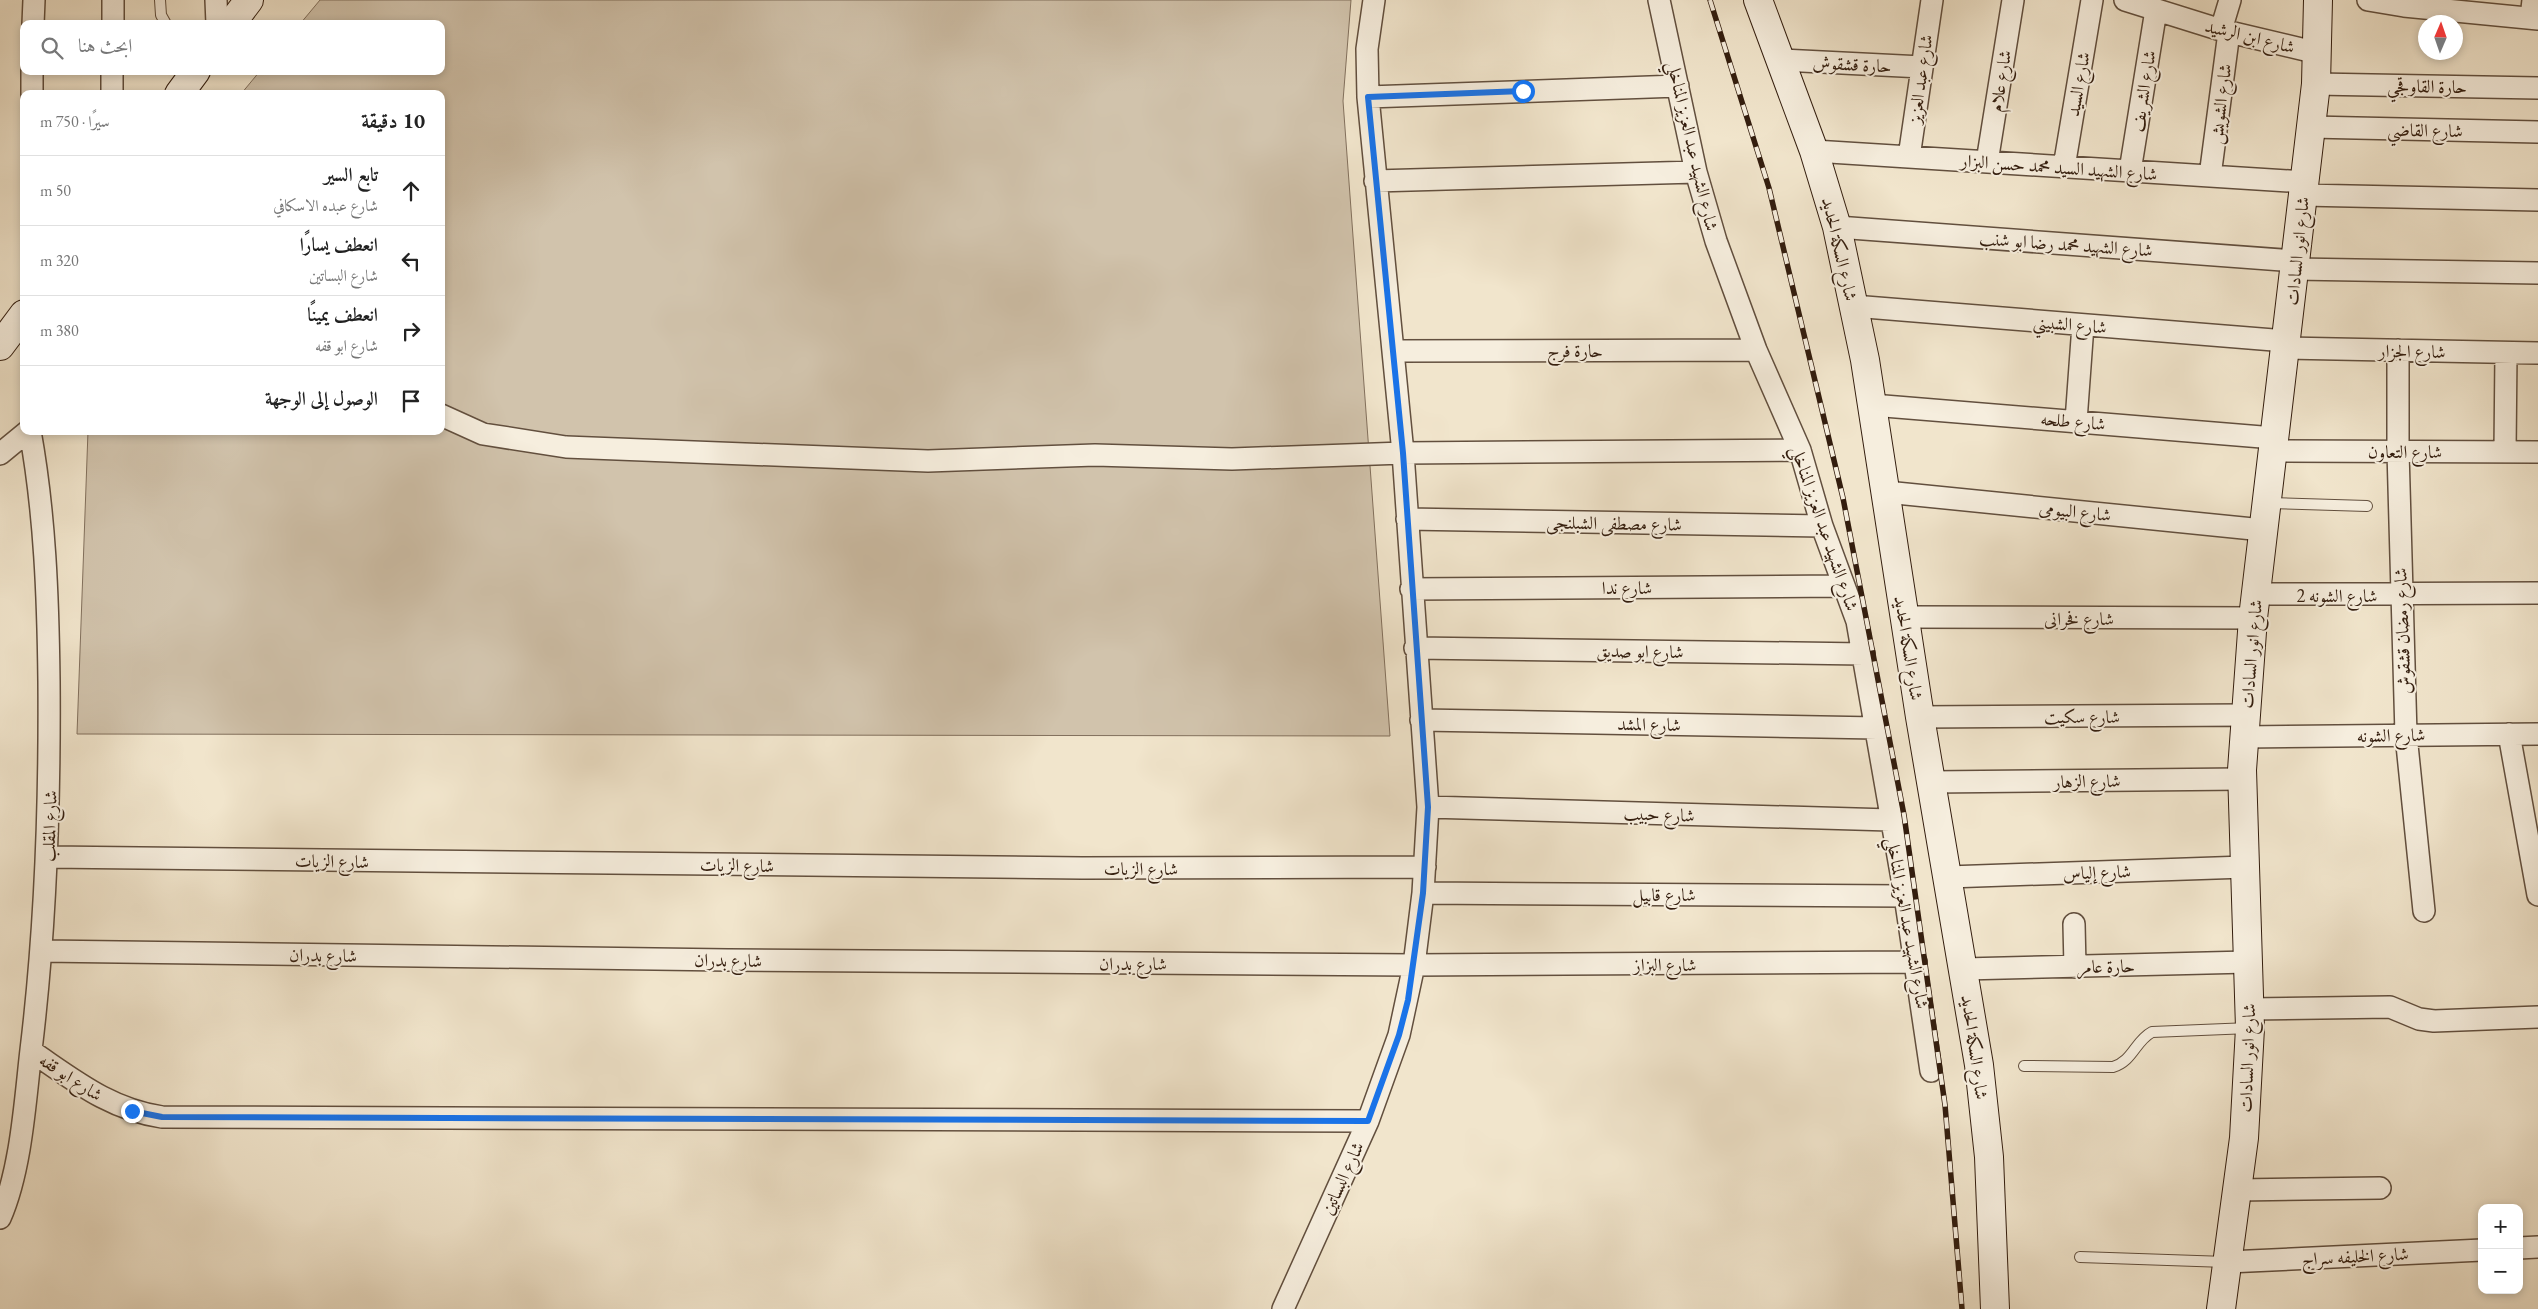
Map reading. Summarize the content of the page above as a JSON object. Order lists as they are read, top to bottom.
{
  "streets": {
    "street": [
      "شارع ابن الرشيد",
      "حارة قشقوش",
      "شارع عبد العزيز",
      "شارع علام",
      "شارع السيد",
      "حارة القاوقجي",
      "شارع الشريف",
      "شارع الشويش",
      "شارع القاضي",
      "شارع الشهيد عبد العزيز المناخلي",
      "شارع الشهيد السيد محمد حسن البزار",
      "شارع الشهيد محمد رضا ابو شنب",
      "شارع السكة الحديد",
      "شارع انور السادات",
      "شارع الشبيني",
      "حارة فرج",
      "شارع الجزار",
      "شارع طلحه",
      "شارع التعاون",
      "شارع البيومى",
      "شارع مصطفى الشبلنجى",
      "شارع ندا",
      "شارع الشونه 2",
      "شارع فخرانى",
      "شارع رمضان قشقوش",
      "شارع ابو صديق",
      "شارع سكيت",
      "شارع المشد",
      "شارع الشونه",
      "شارع الزهار",
      "شارع حبيب",
      "شارع المقلب",
      "شارع الزيات",
      "شارع إلياس",
      "شارع قابيل",
      "شارع بدران",
      "شارع البزاز",
      "حارة عامر",
      "شارع ابو قفه",
      "شارع البساتين",
      "شارع الخليفه سراج"
    ]
  },
  "crossings": [
    ["شارع ابن الرشيد", "شارع الشريف"],
    ["شارع ابن الرشيد", "شارع الشويش"],
    ["شارع ابن الرشيد", "شارع انور السادات"],
    ["حارة قشقوش", "شارع عبد العزيز"],
    ["حارة قشقوش", "شارع السكة الحديد"],
    ["شارع عبد العزيز", "شارع الشهيد السيد محمد حسن البزار"],
    ["شارع علام", "شارع الشهيد السيد محمد حسن البزار"],
    ["شارع السيد", "شارع الشهيد السيد محمد حسن البزار"],
    ["حارة القاوقجي", "شارع انور السادات"],
    ["شارع الشريف", "شارع الشهيد السيد محمد حسن البزار"],
    ["شارع الشويش", "شارع الشهيد السيد محمد حسن البزار"],
    ["شارع القاضي", "شارع انور السادات"],
    ["شارع الشهيد عبد العزيز المناخلي", "حارة فرج"],
    ["شارع الشهيد عبد العزيز المناخلي", "شارع مصطفى الشبلنجى"],
    ["شارع الشهيد عبد العزيز المناخلي", "شارع ندا"],
    ["شارع الشهيد عبد العزيز المناخلي", "شارع ابو صديق"],
    ["شارع الشهيد عبد العزيز المناخلي", "شارع المشد"],
    ["شارع الشهيد عبد العزيز المناخلي", "شارع حبيب"],
    ["شارع الشهيد عبد العزيز المناخلي", "شارع قابيل"],
    ["شارع الشهيد عبد العزيز المناخلي", "شارع البزاز"],
    ["شارع الشهيد السيد محمد حسن البزار", "شارع السكة الحديد"],
    ["شارع الشهيد السيد محمد حسن البزار", "شارع انور السادات"],
    ["شارع الشهيد محمد رضا ابو شنب", "شارع السكة الحديد"],
    ["شارع الشهيد محمد رضا ابو شنب", "شارع انور السادات"],
    ["شارع السكة الحديد", "شارع الشبيني"],
    ["شارع السكة الحديد", "شارع طلحه"],
    ["شارع السكة الحديد", "شارع البيومى"],
    ["شارع السكة الحديد", "شارع فخرانى"],
    ["شارع السكة الحديد", "شارع سكيت"],
    ["شارع السكة الحديد", "شارع الزهار"],
    ["شارع السكة الحديد", "شارع إلياس"],
    ["شارع السكة الحديد", "حارة عامر"],
    ["شارع انور السادات", "شارع الشبيني"],
    ["شارع انور السادات", "شارع الجزار"],
    ["شارع انور السادات", "شارع طلحه"],
    ["شارع انور السادات", "شارع التعاون"],
    ["شارع انور السادات", "شارع البيومى"],
    ["شارع انور السادات", "شارع الشونه 2"],
    ["شارع انور السادات", "شارع فخرانى"],
    ["شارع انور السادات", "شارع سكيت"],
    ["شارع انور السادات", "شارع الشونه"],
    ["شارع انور السادات", "شارع الزهار"],
    ["شارع انور السادات", "شارع إلياس"],
    ["شارع انور السادات", "حارة عامر"],
    ["شارع انور السادات", "شارع الخليفه سراج"],
    ["شارع الشبيني", "شارع الجزار"],
    ["حارة فرج", "شارع البساتين"],
    ["شارع الجزار", "شارع رمضان قشقوش"],
    ["شارع طلحه", "شارع التعاون"],
    ["شارع التعاون", "شارع رمضان قشقوش"],
    ["شارع مصطفى الشبلنجى", "شارع البساتين"],
    ["شارع ندا", "شارع البساتين"],
    ["شارع الشونه 2", "شارع فخرانى"],
    ["شارع الشونه 2", "شارع رمضان قشقوش"],
    ["شارع رمضان قشقوش", "شارع الشونه"],
    ["شارع ابو صديق", "شارع البساتين"],
    ["شارع سكيت", "شارع الشونه"],
    ["شارع المشد", "شارع البساتين"],
    ["شارع حبيب", "شارع البساتين"],
    ["شارع المقلب", "شارع الزيات"],
    ["شارع المقلب", "شارع بدران"],
    ["شارع المقلب", "شارع ابو قفه"],
    ["شارع الزيات", "شارع البساتين"],
    ["شارع قابيل", "شارع البساتين"],
    ["شارع بدران", "شارع البزاز"],
    ["شارع بدران", "شارع البساتين"],
    ["شارع البزاز", "شارع البساتين"],
    ["شارع ابو قفه", "شارع البساتين"]
  ],
  "north": "top",
  "page": {
    "search": "ابحث هنا",
    "heading": ["10 دقيقة", "سيرًا · 750 m"],
    "list": [
      ["تابع السير", "شارع عبده الاسكافي", "50 m"],
      ["انعطف يسارًا", "شارع البساتين", "320 m"],
      ["انعطف يمينًا", "شارع ابو قفه", "380 m"],
      "الوصول إلى الوجهة"
    ],
    "map_buttons": ["+", "−"]
  }
}
